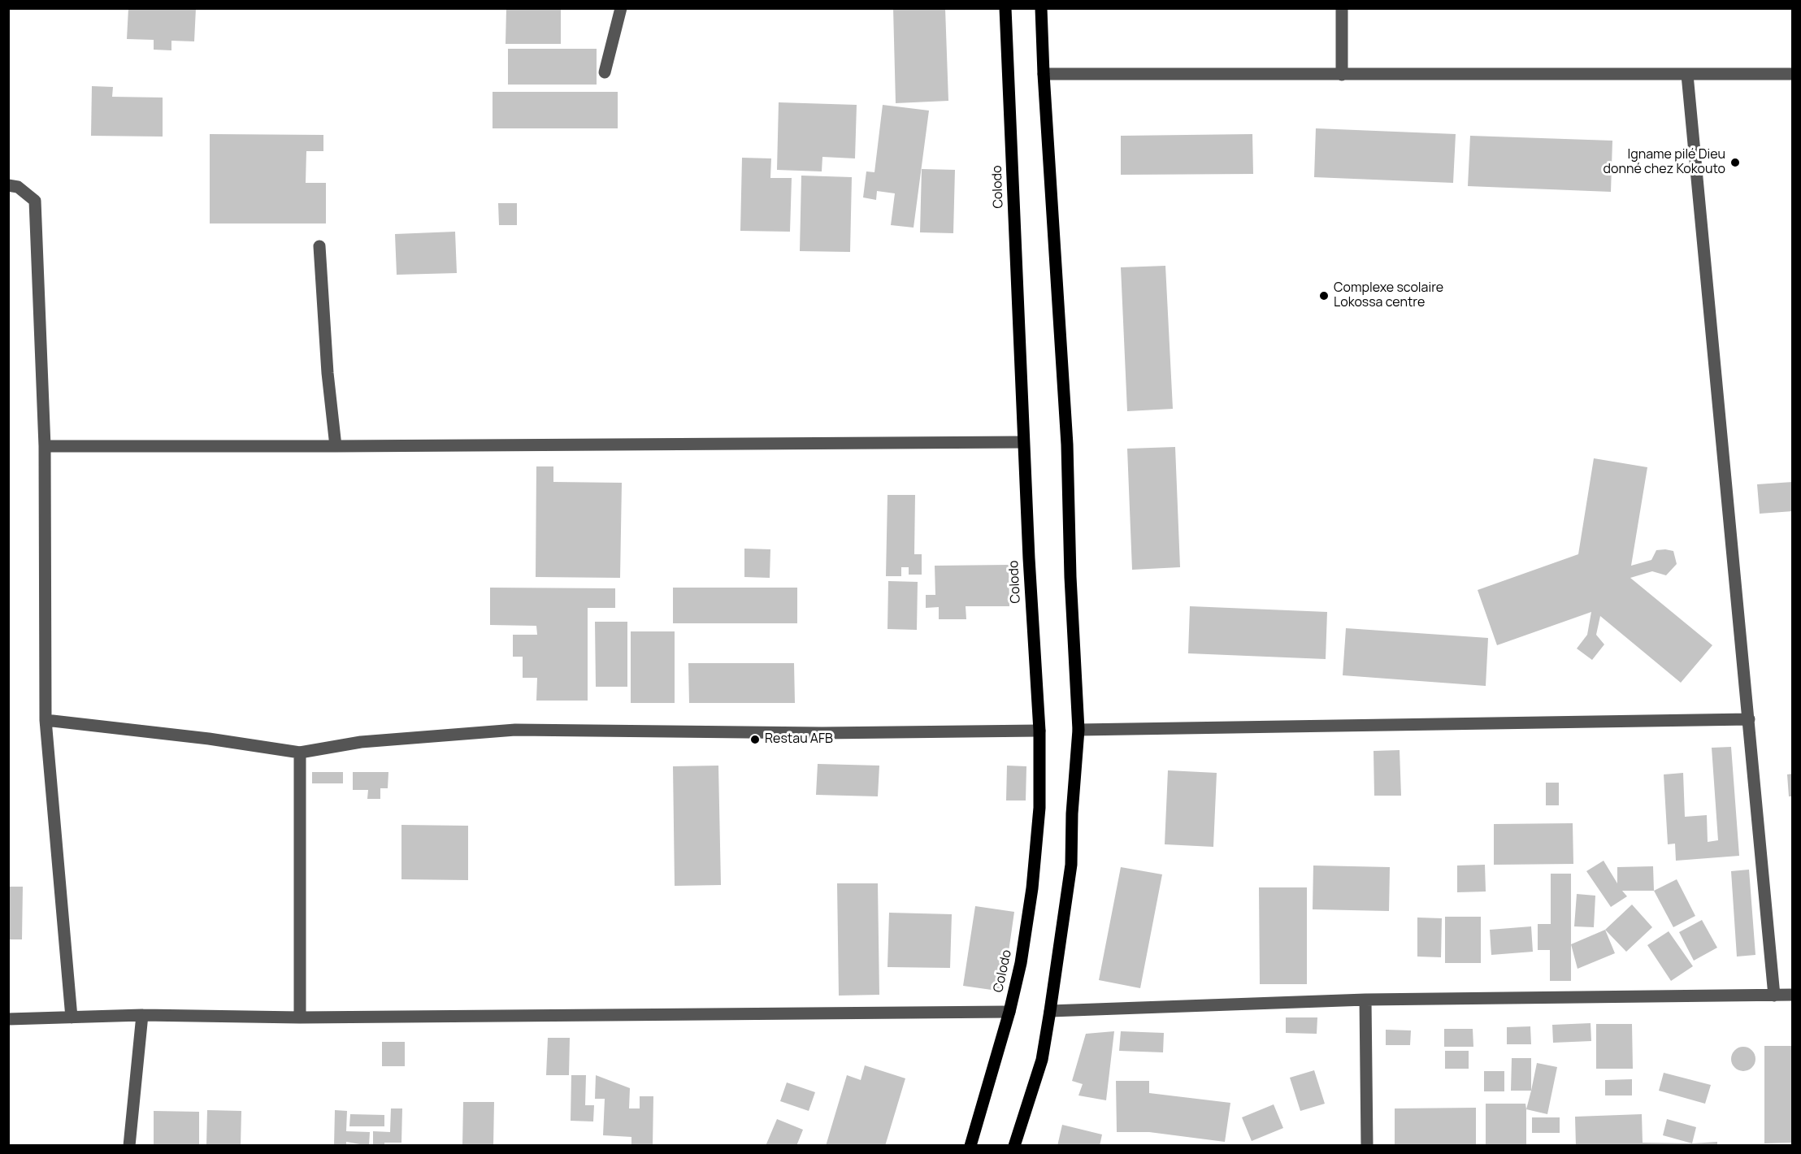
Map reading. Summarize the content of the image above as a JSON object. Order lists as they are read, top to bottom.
{
  "streets": {
    "main road": ["Colodo"]
  },
  "places": ["Igname pilé Dieu donné chez Kokouto", "Complexe scolaire Lokossa centre", "Restau AFB"]
}
